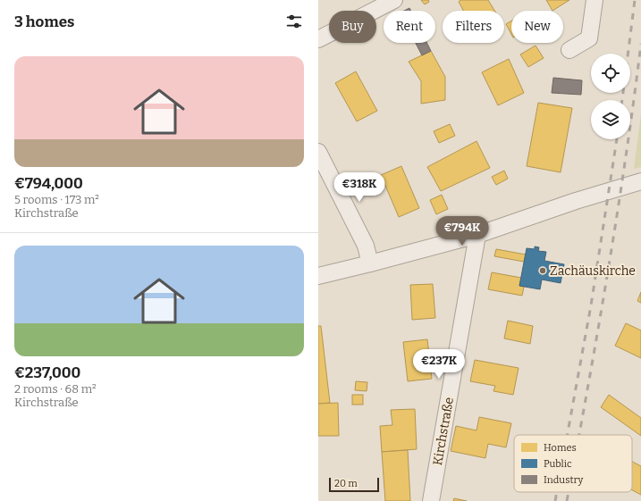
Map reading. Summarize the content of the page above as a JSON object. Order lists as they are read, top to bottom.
{
  "streets": {
    "street": ["Kirchstraße"]
  },
  "places": ["Zachäuskirche"],
  "legend": ["Homes", "Public", "Industry"],
  "scale_bar": "20 m",
  "page": {
    "heading": "3 homes",
    "chip": [
      "Buy",
      "Rent",
      "Filters",
      "New"
    ],
    "list": [
      {
        "name": "€794,000",
        "note": "5 rooms · 173 m² · Kirchstraße"
      },
      {
        "name": "€237,000",
        "note": "2 rooms · 68 m² · Kirchstraße"
      }
    ],
    "price": ["€318K", "€794K", "€237K"],
    "scale": "20 m"
  }
}
